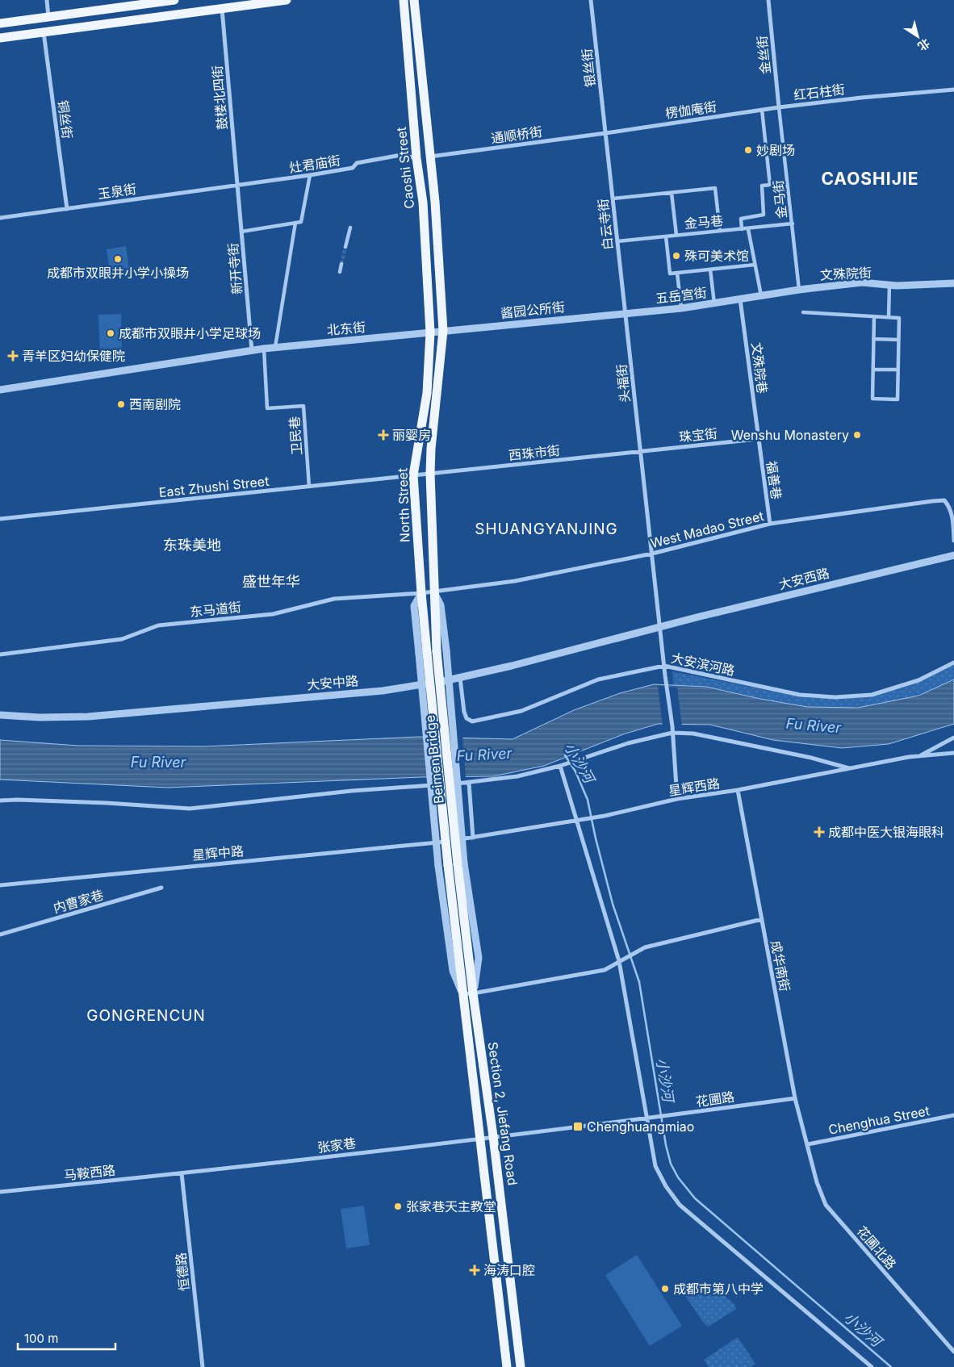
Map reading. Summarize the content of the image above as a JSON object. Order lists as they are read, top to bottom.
{
  "streets": {
    "main road": [
      "Caoshi Street",
      "North Street",
      "Beimen Bridge",
      "Section 2, Jiefang Road"
    ],
    "street": [
      "金丝街",
      "银丝街",
      "红石柱街",
      "鼓楼北四街",
      "楞伽庵街",
      "铜丝街",
      "通顺桥街",
      "灶君庙街",
      "玉泉街",
      "金马街",
      "金马巷",
      "白云寺街",
      "新开寺街",
      "文殊院街",
      "五岳宫街",
      "酱园公所街",
      "北东街",
      "文殊院巷",
      "头福街",
      "珠宝街",
      "卫民巷",
      "西珠市街",
      "福善巷",
      "East Zhushi Street",
      "West Madao Street",
      "大安西路",
      "东马道街",
      "大安滨河路",
      "大安中路",
      "星辉西路",
      "星辉中路",
      "内曹家巷",
      "成华南街",
      "花圃路",
      "Chenghua Street",
      "张家巷",
      "马鞍西路",
      "花圃北路",
      "恒德路"
    ]
  },
  "crossings": [
    ["金丝街", "红石柱街"],
    ["金丝街", "楞伽庵街"],
    ["金丝街", "金马街"],
    ["银丝街", "楞伽庵街"],
    ["银丝街", "通顺桥街"],
    ["银丝街", "白云寺街"],
    ["红石柱街", "楞伽庵街"],
    ["红石柱街", "金马街"],
    ["鼓楼北四街", "灶君庙街"],
    ["鼓楼北四街", "玉泉街"],
    ["鼓楼北四街", "新开寺街"],
    ["楞伽庵街", "通顺桥街"],
    ["楞伽庵街", "金马街"],
    ["楞伽庵街", "白云寺街"],
    ["铜丝街", "玉泉街"],
    ["通顺桥街", "Caoshi Street"],
    ["通顺桥街", "白云寺街"],
    ["灶君庙街", "Caoshi Street"],
    ["灶君庙街", "玉泉街"],
    ["灶君庙街", "新开寺街"],
    ["Caoshi Street", "酱园公所街"],
    ["Caoshi Street", "北东街"],
    ["Caoshi Street", "North Street"],
    ["玉泉街", "新开寺街"],
    ["金马街", "金马巷"],
    ["金马街", "文殊院街"],
    ["金马巷", "白云寺街"],
    ["白云寺街", "五岳宫街"],
    ["白云寺街", "酱园公所街"],
    ["白云寺街", "头福街"],
    ["新开寺街", "北东街"],
    ["文殊院街", "五岳宫街"],
    ["文殊院街", "文殊院巷"],
    ["五岳宫街", "酱园公所街"],
    ["五岳宫街", "文殊院巷"],
    ["五岳宫街", "头福街"],
    ["酱园公所街", "北东街"],
    ["酱园公所街", "头福街"],
    ["酱园公所街", "North Street"],
    ["北东街", "卫民巷"],
    ["北东街", "North Street"],
    ["文殊院巷", "珠宝街"],
    ["文殊院巷", "福善巷"],
    ["头福街", "珠宝街"],
    ["头福街", "西珠市街"],
    ["头福街", "West Madao Street"],
    ["头福街", "大安西路"],
    ["头福街", "大安滨河路"],
    ["头福街", "大安中路"],
    ["头福街", "星辉西路"],
    ["珠宝街", "西珠市街"],
    ["珠宝街", "福善巷"],
    ["卫民巷", "East Zhushi Street"],
    ["西珠市街", "East Zhushi Street"],
    ["西珠市街", "North Street"],
    ["福善巷", "West Madao Street"],
    ["East Zhushi Street", "North Street"],
    ["North Street", "West Madao Street"],
    ["North Street", "东马道街"],
    ["North Street", "Beimen Bridge"],
    ["West Madao Street", "东马道街"],
    ["大安西路", "大安中路"],
    ["大安滨河路", "大安中路"],
    ["Beimen Bridge", "Section 2, Jiefang Road"],
    ["星辉西路", "星辉中路"],
    ["星辉西路", "成华南街"],
    ["成华南街", "花圃路"],
    ["成华南街", "Chenghua Street"],
    ["成华南街", "花圃北路"],
    ["花圃路", "Section 2, Jiefang Road"],
    ["花圃路", "张家巷"],
    ["Section 2, Jiefang Road", "张家巷"],
    ["Chenghua Street", "花圃北路"],
    ["张家巷", "马鞍西路"],
    ["张家巷", "恒德路"],
    ["马鞍西路", "恒德路"]
  ],
  "districts": [
    "CAOSHIJIE",
    "SHUANGYANJING",
    "东珠美地",
    "盛世年华",
    "GONGRENCUN"
  ],
  "water": ["Fu River", "小沙河"],
  "places": {
    "other": [
      "妙剧场",
      "殊可美术馆",
      "成都市双眼井小学小操场",
      "成都市双眼井小学足球场",
      "西南剧院",
      "Wenshu Monastery",
      "张家巷天主教堂",
      "成都市第八中学"
    ],
    "health": [
      "青羊区妇幼保健院",
      "丽婴房",
      "成都中医大银海眼科",
      "海涛口腔"
    ],
    "transit": ["Chenghuangmiao"]
  },
  "scale_bar": "100 m",
  "north": "bottom right"
}
